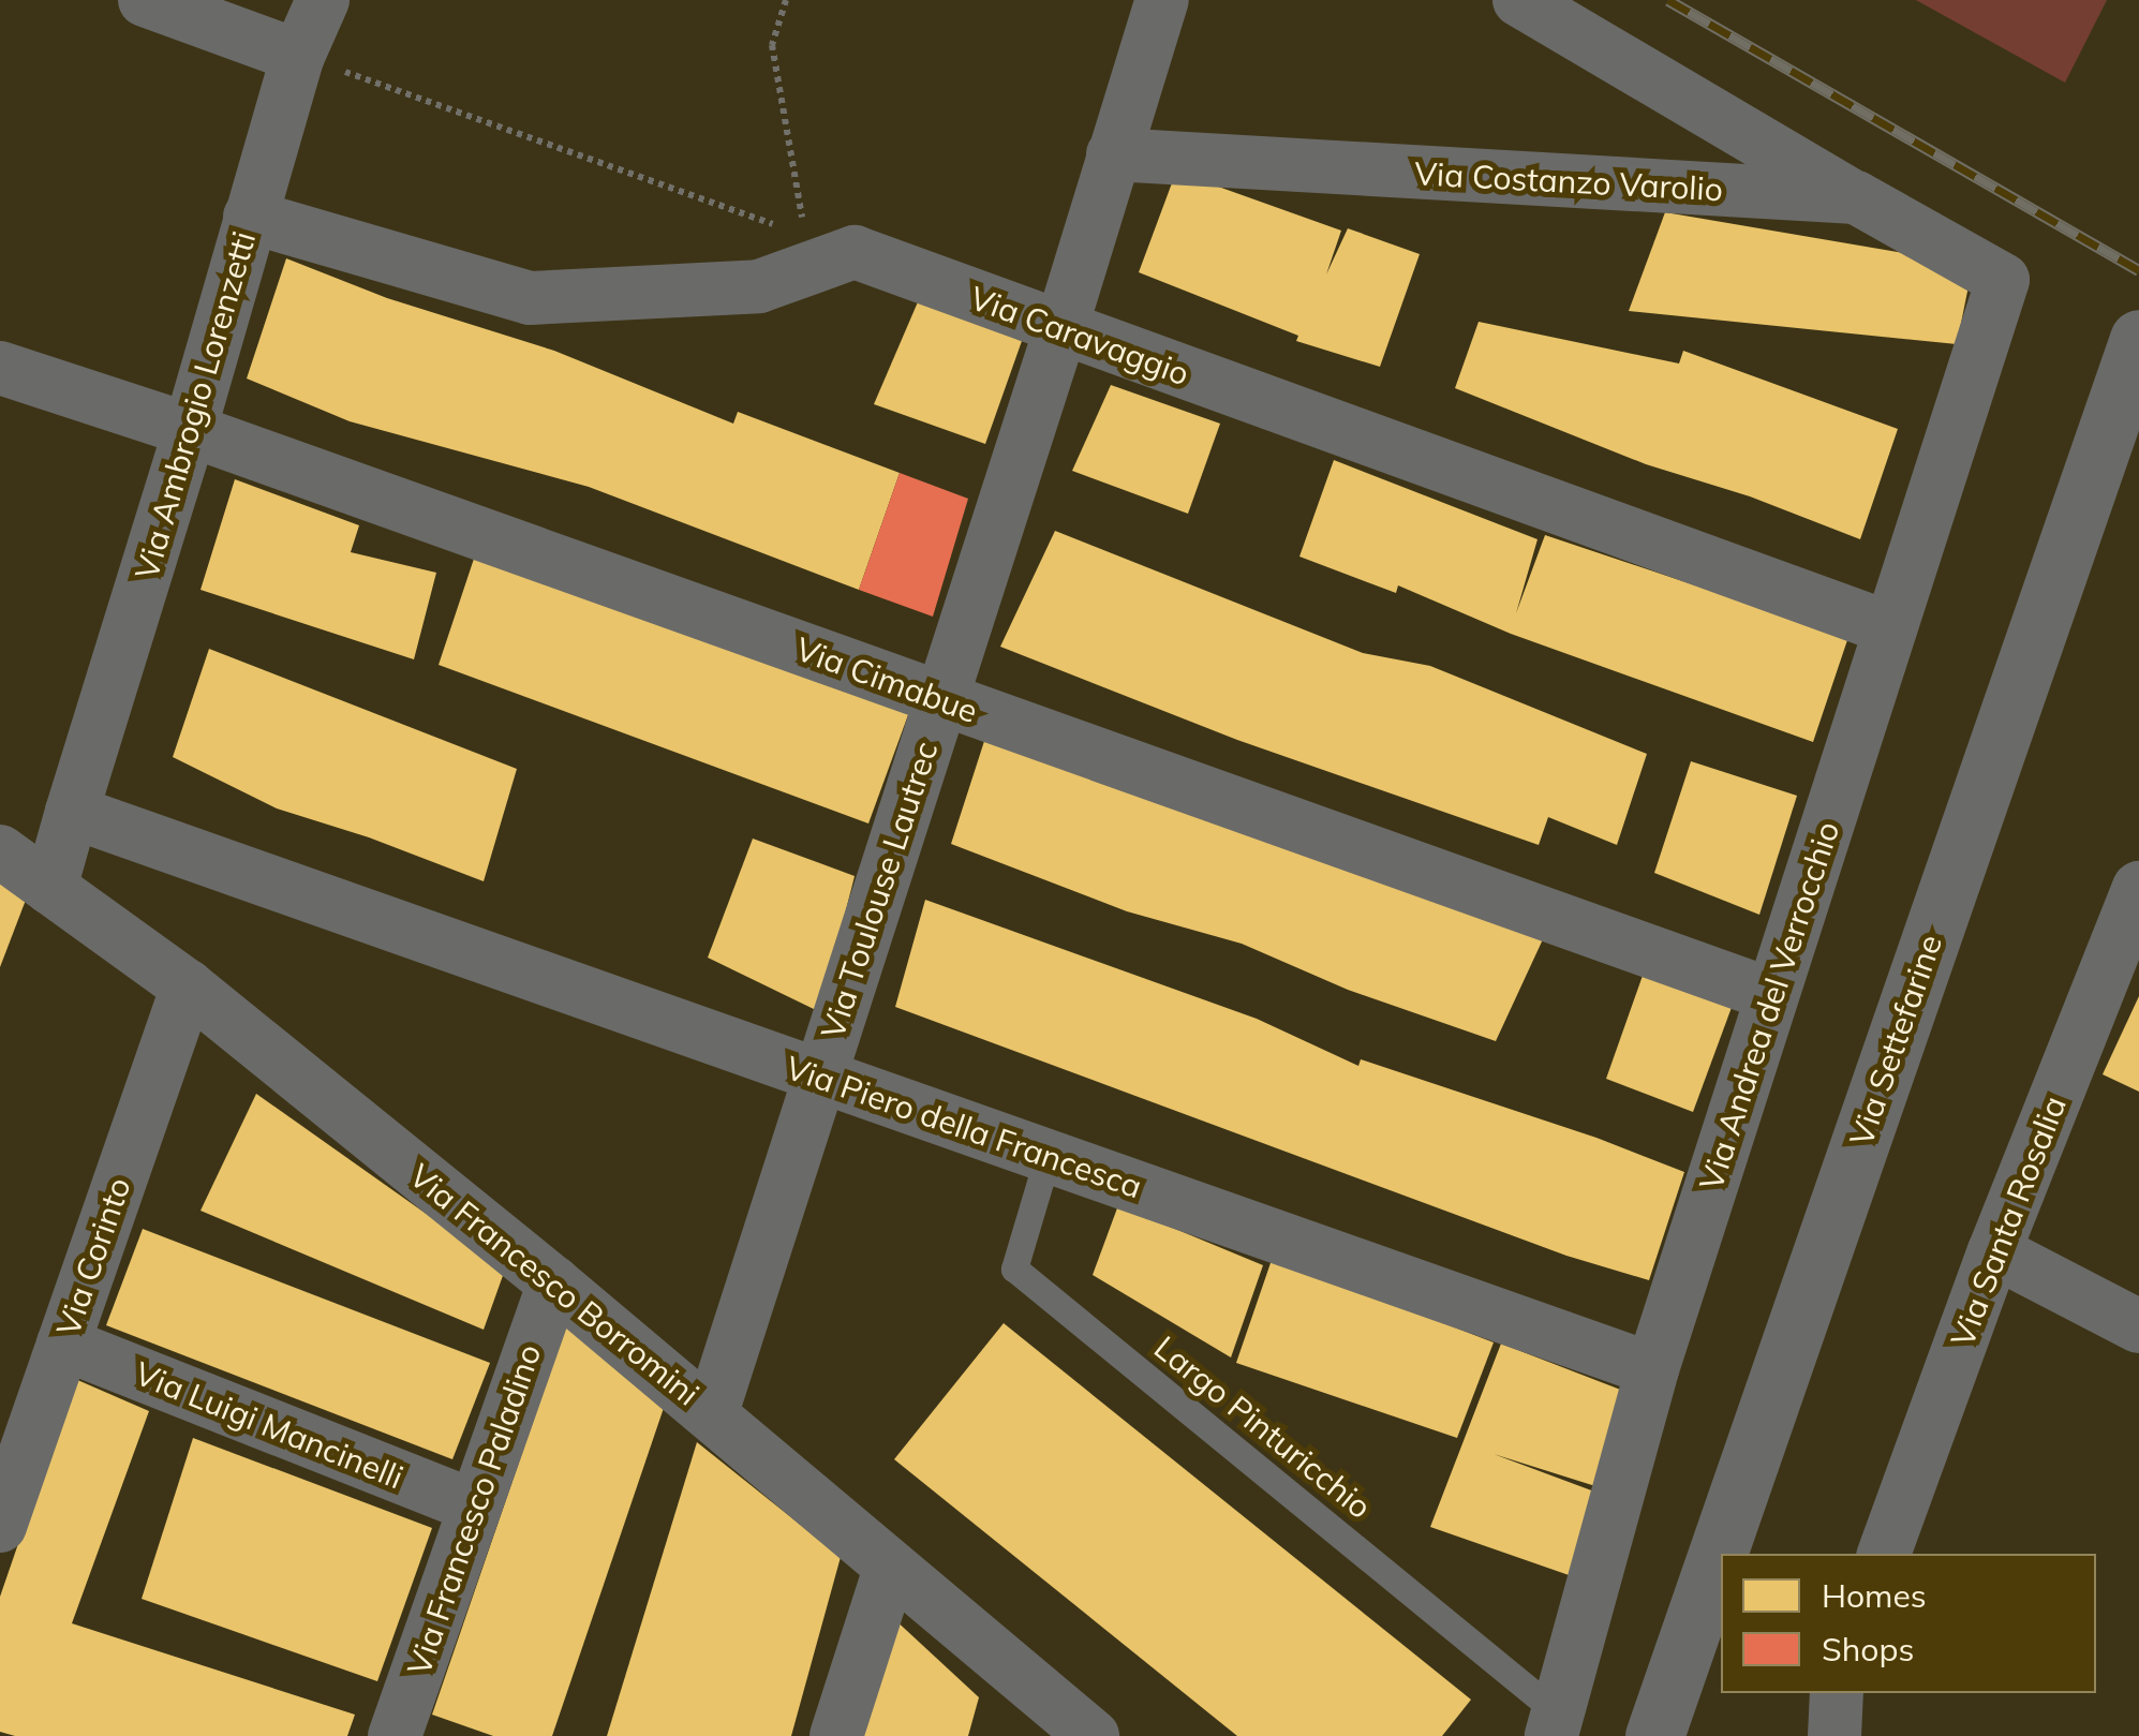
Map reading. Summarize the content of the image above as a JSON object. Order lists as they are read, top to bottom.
{
  "streets": {
    "street": [
      "Via Costanzo Varolio",
      "Via Caravaggio",
      "Via Ambrogio Lorenzetti",
      "Via Cimabue",
      "Via Toulouse Lautrec",
      "Via Andrea del Verrocchio",
      "Via Settefarine",
      "Via Piero della Francesca",
      "Via Santa Rosalia",
      "Via Corinto",
      "Via Francesco Borromini",
      "Via Luigi Mancinelli",
      "Via Francesco Paladino"
    ],
    "lane": ["Largo Pinturicchio"]
  },
  "crossings": [
    ["Via Costanzo Varolio", "Via Toulouse Lautrec"],
    ["Via Costanzo Varolio", "Via Andrea del Verrocchio"],
    ["Via Caravaggio", "Via Toulouse Lautrec"],
    ["Via Caravaggio", "Via Andrea del Verrocchio"],
    ["Via Ambrogio Lorenzetti", "Via Cimabue"],
    ["Via Ambrogio Lorenzetti", "Via Piero della Francesca"],
    ["Via Ambrogio Lorenzetti", "Via Francesco Borromini"],
    ["Via Cimabue", "Via Toulouse Lautrec"],
    ["Via Cimabue", "Via Andrea del Verrocchio"],
    ["Via Toulouse Lautrec", "Via Piero della Francesca"],
    ["Via Toulouse Lautrec", "Via Francesco Borromini"],
    ["Via Andrea del Verrocchio", "Via Piero della Francesca"],
    ["Via Andrea del Verrocchio", "Largo Pinturicchio"],
    ["Via Piero della Francesca", "Largo Pinturicchio"],
    ["Via Corinto", "Via Francesco Borromini"],
    ["Via Corinto", "Via Luigi Mancinelli"],
    ["Via Francesco Borromini", "Via Francesco Paladino"],
    ["Via Luigi Mancinelli", "Via Francesco Paladino"]
  ],
  "legend": ["Homes", "Shops"]
}
